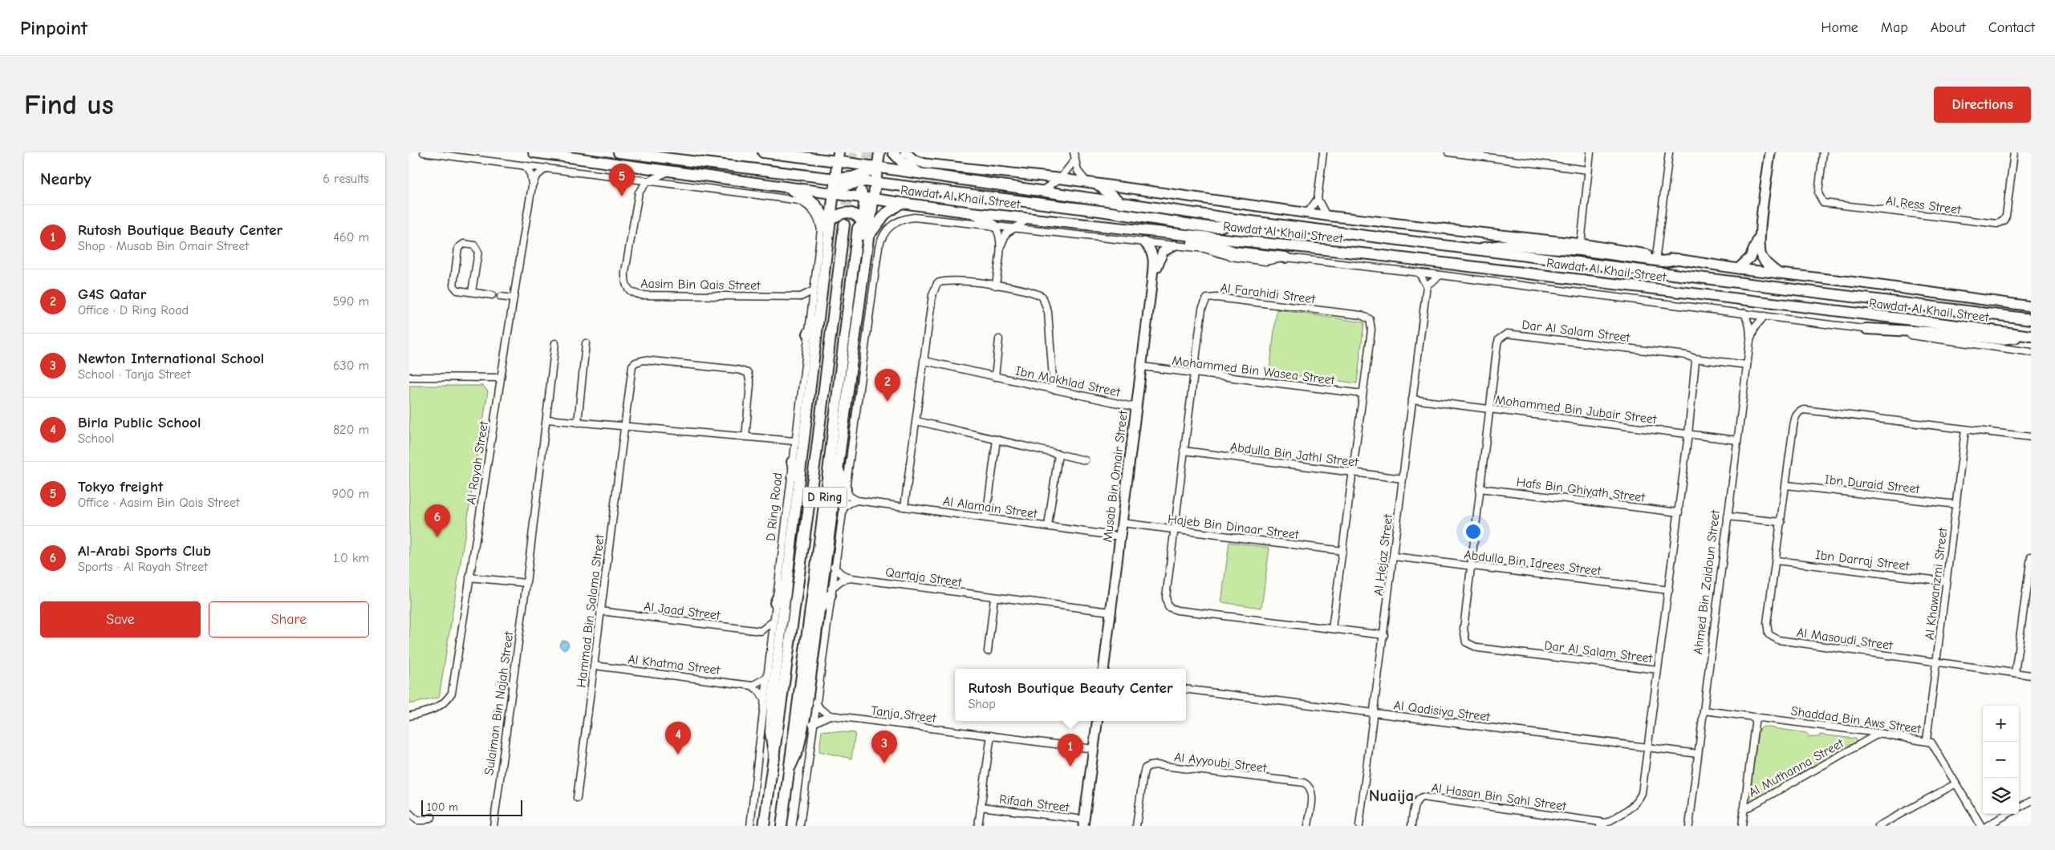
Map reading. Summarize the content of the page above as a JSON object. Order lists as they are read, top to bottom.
{
  "streets": {
    "main road": ["Rawdat Al Khail Street", "D Ring"],
    "street": [
      "Al Ress Street",
      "Aasim Bin Qais Street",
      "Al Farahidi Street",
      "Dar Al Salam Street",
      "Mohammed Bin Wasea Street",
      "Ibn Makhlad Street",
      "Mohammed Bin Jubair Street",
      "Abdulla Bin Jathl Street",
      "Al Rayah Street",
      "Musab Bin Omair Street",
      "Ibn Duraid Street",
      "Hafs Bin Ghiyath Street",
      "D Ring Road",
      "Al Alamain Street",
      "Hajeb Bin Dinaar Street",
      "Al Hejaz Street",
      "Ibn Darraj Street",
      "Abdulla Bin Idrees Street",
      "Qartaja Street",
      "Ahmed Bin Zaidoun Street",
      "Al Khawarizmi Street",
      "Al Jaad Street",
      "Hammad Bin Salama Street",
      "Al Masoudi Street",
      "Al Khatma Street",
      "Sulaiman Bin Najah Street",
      "Al Qadisiya Street",
      "Tanja Street",
      "Shaddad Bin Aws Street",
      "Al Ayyoubi Street",
      "Al Muthanna Street",
      "Al Hasan Bin Sahl Street",
      "Rifaah Street"
    ]
  },
  "crossings": [
    ["Rawdat Al Khail Street", "Musab Bin Omair Street"],
    ["Rawdat Al Khail Street", "D Ring"],
    ["Rawdat Al Khail Street", "Ahmed Bin Zaidoun Street"],
    ["Aasim Bin Qais Street", "D Ring Road"],
    ["Al Farahidi Street", "Mohammed Bin Wasea Street"],
    ["Al Farahidi Street", "Abdulla Bin Jathl Street"],
    ["Al Farahidi Street", "Hajeb Bin Dinaar Street"],
    ["Al Farahidi Street", "Al Hejaz Street"],
    ["Dar Al Salam Street", "Mohammed Bin Jubair Street"],
    ["Dar Al Salam Street", "Hafs Bin Ghiyath Street"],
    ["Dar Al Salam Street", "Abdulla Bin Idrees Street"],
    ["Dar Al Salam Street", "Al Qadisiya Street"],
    ["Dar Al Salam Street", "Al Hasan Bin Sahl Street"],
    ["Mohammed Bin Wasea Street", "Musab Bin Omair Street"],
    ["Ibn Makhlad Street", "Musab Bin Omair Street"],
    ["Mohammed Bin Jubair Street", "Al Hejaz Street"],
    ["Mohammed Bin Jubair Street", "Ahmed Bin Zaidoun Street"],
    ["Abdulla Bin Jathl Street", "Al Hejaz Street"],
    ["Musab Bin Omair Street", "Al Alamain Street"],
    ["Musab Bin Omair Street", "Hajeb Bin Dinaar Street"],
    ["Musab Bin Omair Street", "Qartaja Street"],
    ["Ibn Duraid Street", "Al Khawarizmi Street"],
    ["Ibn Duraid Street", "Al Masoudi Street"],
    ["Al Hejaz Street", "Abdulla Bin Idrees Street"],
    ["Al Hejaz Street", "Al Qadisiya Street"],
    ["Ibn Darraj Street", "Al Khawarizmi Street"],
    ["Ibn Darraj Street", "Al Masoudi Street"],
    ["Ahmed Bin Zaidoun Street", "Al Qadisiya Street"],
    ["Ahmed Bin Zaidoun Street", "Shaddad Bin Aws Street"],
    ["Al Khawarizmi Street", "Al Masoudi Street"],
    ["Al Khawarizmi Street", "Shaddad Bin Aws Street"],
    ["Al Jaad Street", "Hammad Bin Salama Street"],
    ["Hammad Bin Salama Street", "Al Khatma Street"],
    ["Shaddad Bin Aws Street", "Al Muthanna Street"]
  ],
  "districts": ["Nuaija"],
  "scale_bar": "100 m",
  "page": {
    "header": "Pinpoint",
    "nav": [
      "Home",
      "Map",
      "About",
      "Contact"
    ],
    "buttons": [
      "Directions",
      ["Save", "Share"]
    ],
    "title": "Find us",
    "heading": ["Nearby", "6 results"],
    "pins": [
      "5",
      "2",
      "6",
      "4",
      "3",
      "1"
    ],
    "list": [
      {
        "mark": "1",
        "name": "Rutosh Boutique Beauty Center",
        "note": "Shop · Musab Bin Omair Street",
        "value": "460 m"
      },
      {
        "mark": "2",
        "name": "G4S Qatar",
        "note": "Office · D Ring Road",
        "value": "590 m"
      },
      {
        "mark": "3",
        "name": "Newton International School",
        "note": "School · Tanja Street",
        "value": "630 m"
      },
      {
        "mark": "4",
        "name": "Birla Public School",
        "note": "School",
        "value": "820 m"
      },
      {
        "mark": "5",
        "name": "Tokyo freight",
        "note": "Office · Aasim Bin Qais Street",
        "value": "900 m"
      },
      {
        "mark": "6",
        "name": "Al-Arabi Sports Club",
        "note": "Sports · Al Rayah Street",
        "value": "1.0 km"
      }
    ],
    "popup": ["Rutosh Boutique Beauty Center", "Shop"],
    "map_buttons": ["+", "−"],
    "scale": "100 m"
  }
}
